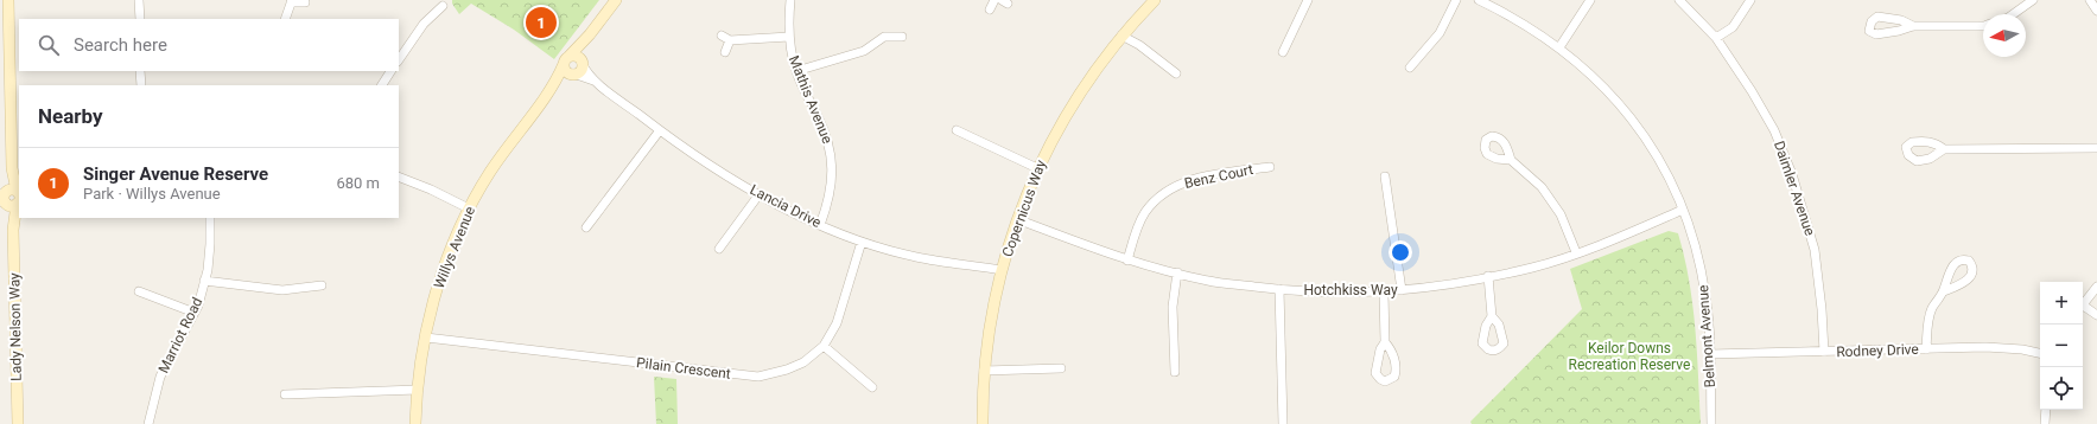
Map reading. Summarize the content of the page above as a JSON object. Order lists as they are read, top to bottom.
{
  "streets": {
    "street": [
      "Mathis Avenue",
      "Benz Court",
      "Daimler Avenue",
      "Lancia Drive",
      "Copernicus Way",
      "Willys Avenue",
      "Hotchkiss Way",
      "Lady Nelson Way",
      "Marriot Road",
      "Belmont Avenue",
      "Rodney Drive",
      "Pilain Crescent"
    ]
  },
  "crossings": [
    ["Mathis Avenue", "Lancia Drive"],
    ["Benz Court", "Hotchkiss Way"],
    ["Daimler Avenue", "Rodney Drive"],
    ["Lancia Drive", "Copernicus Way"],
    ["Lancia Drive", "Willys Avenue"],
    ["Lancia Drive", "Pilain Crescent"],
    ["Copernicus Way", "Hotchkiss Way"],
    ["Willys Avenue", "Pilain Crescent"],
    ["Hotchkiss Way", "Belmont Avenue"],
    ["Belmont Avenue", "Rodney Drive"]
  ],
  "parks": ["Keilor Downs Recreation Reserve"],
  "north": "left",
  "page": {
    "pins": "1",
    "search": "Search here",
    "heading": "Nearby",
    "list": [
      {
        "mark": "1",
        "name": "Singer Avenue Reserve",
        "note": "Park · Willys Avenue",
        "value": "680 m"
      }
    ],
    "map_buttons": ["+", "−"]
  }
}
